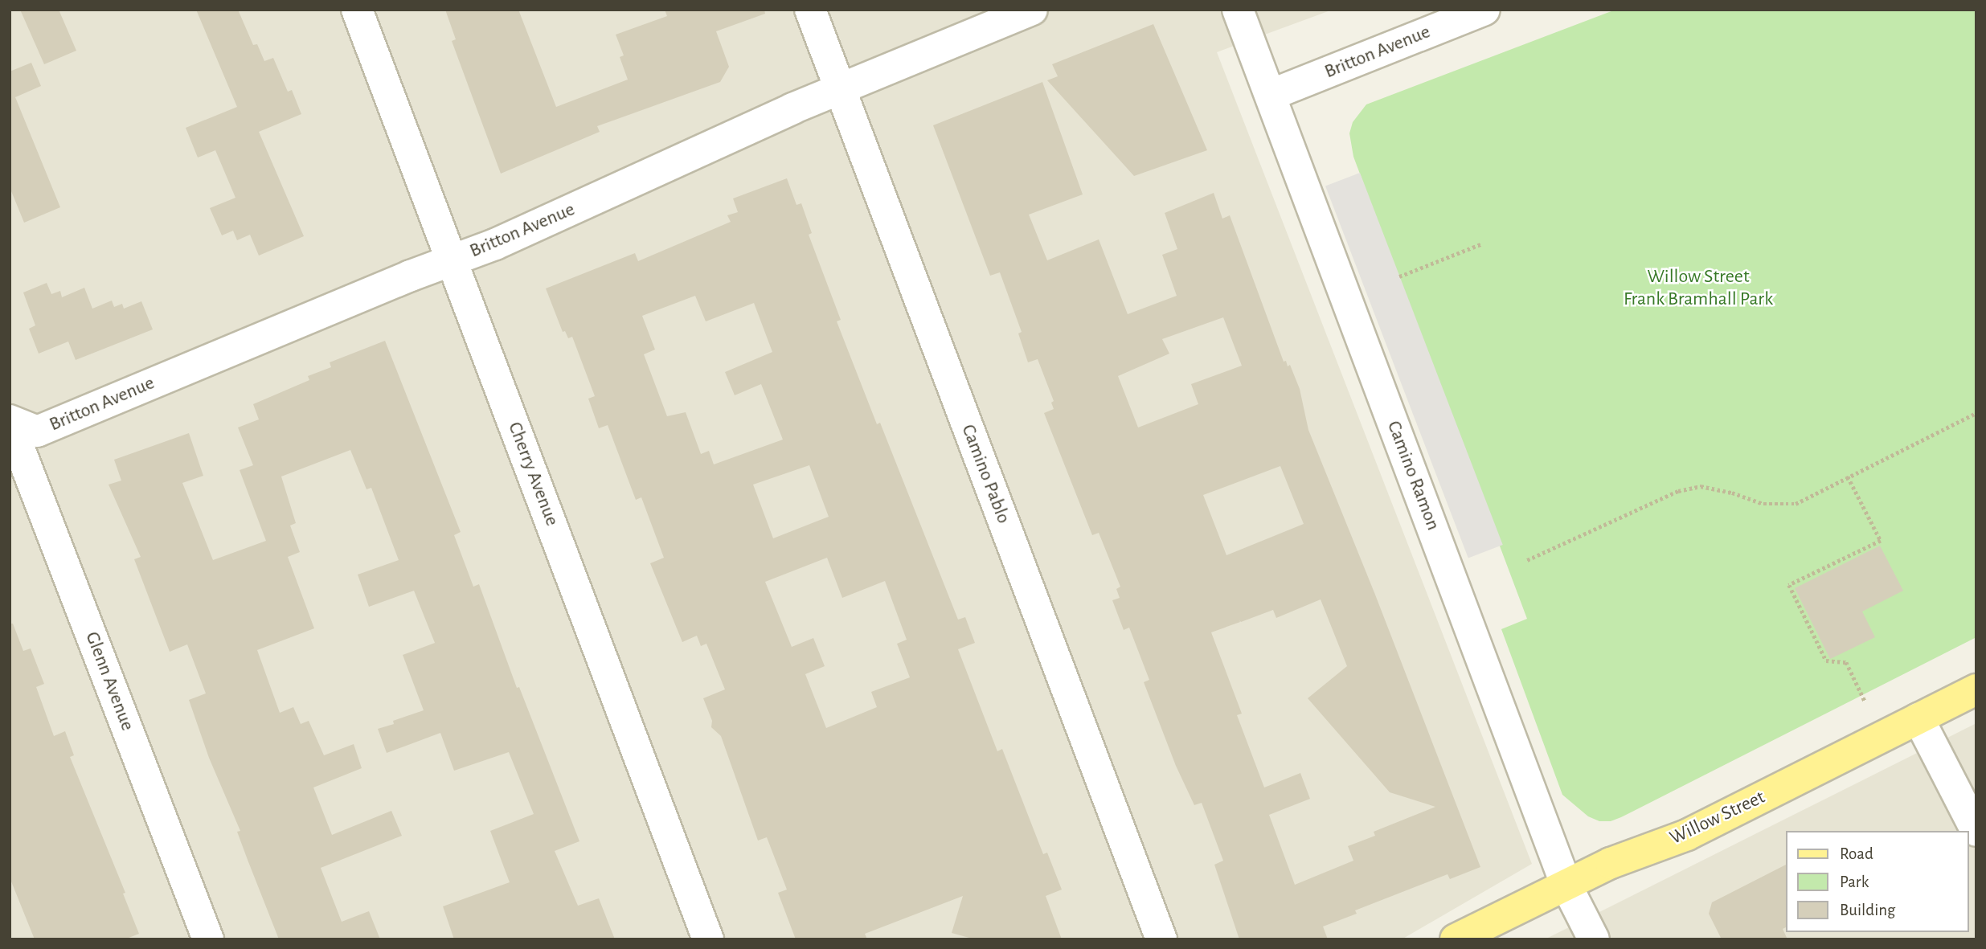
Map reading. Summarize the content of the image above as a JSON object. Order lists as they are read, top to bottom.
{
  "streets": {
    "main road": ["Willow Street"],
    "street": [
      "Britton Avenue",
      "Cherry Avenue",
      "Camino Pablo",
      "Camino Ramon",
      "Glenn Avenue"
    ]
  },
  "crossings": [
    ["Britton Avenue", "Cherry Avenue"],
    ["Britton Avenue", "Camino Pablo"],
    ["Britton Avenue", "Camino Ramon"],
    ["Britton Avenue", "Glenn Avenue"],
    ["Camino Ramon", "Willow Street"]
  ],
  "parks": ["Willow Street Frank Bramhall Park"],
  "legend": ["Road", "Park", "Building"]
}
